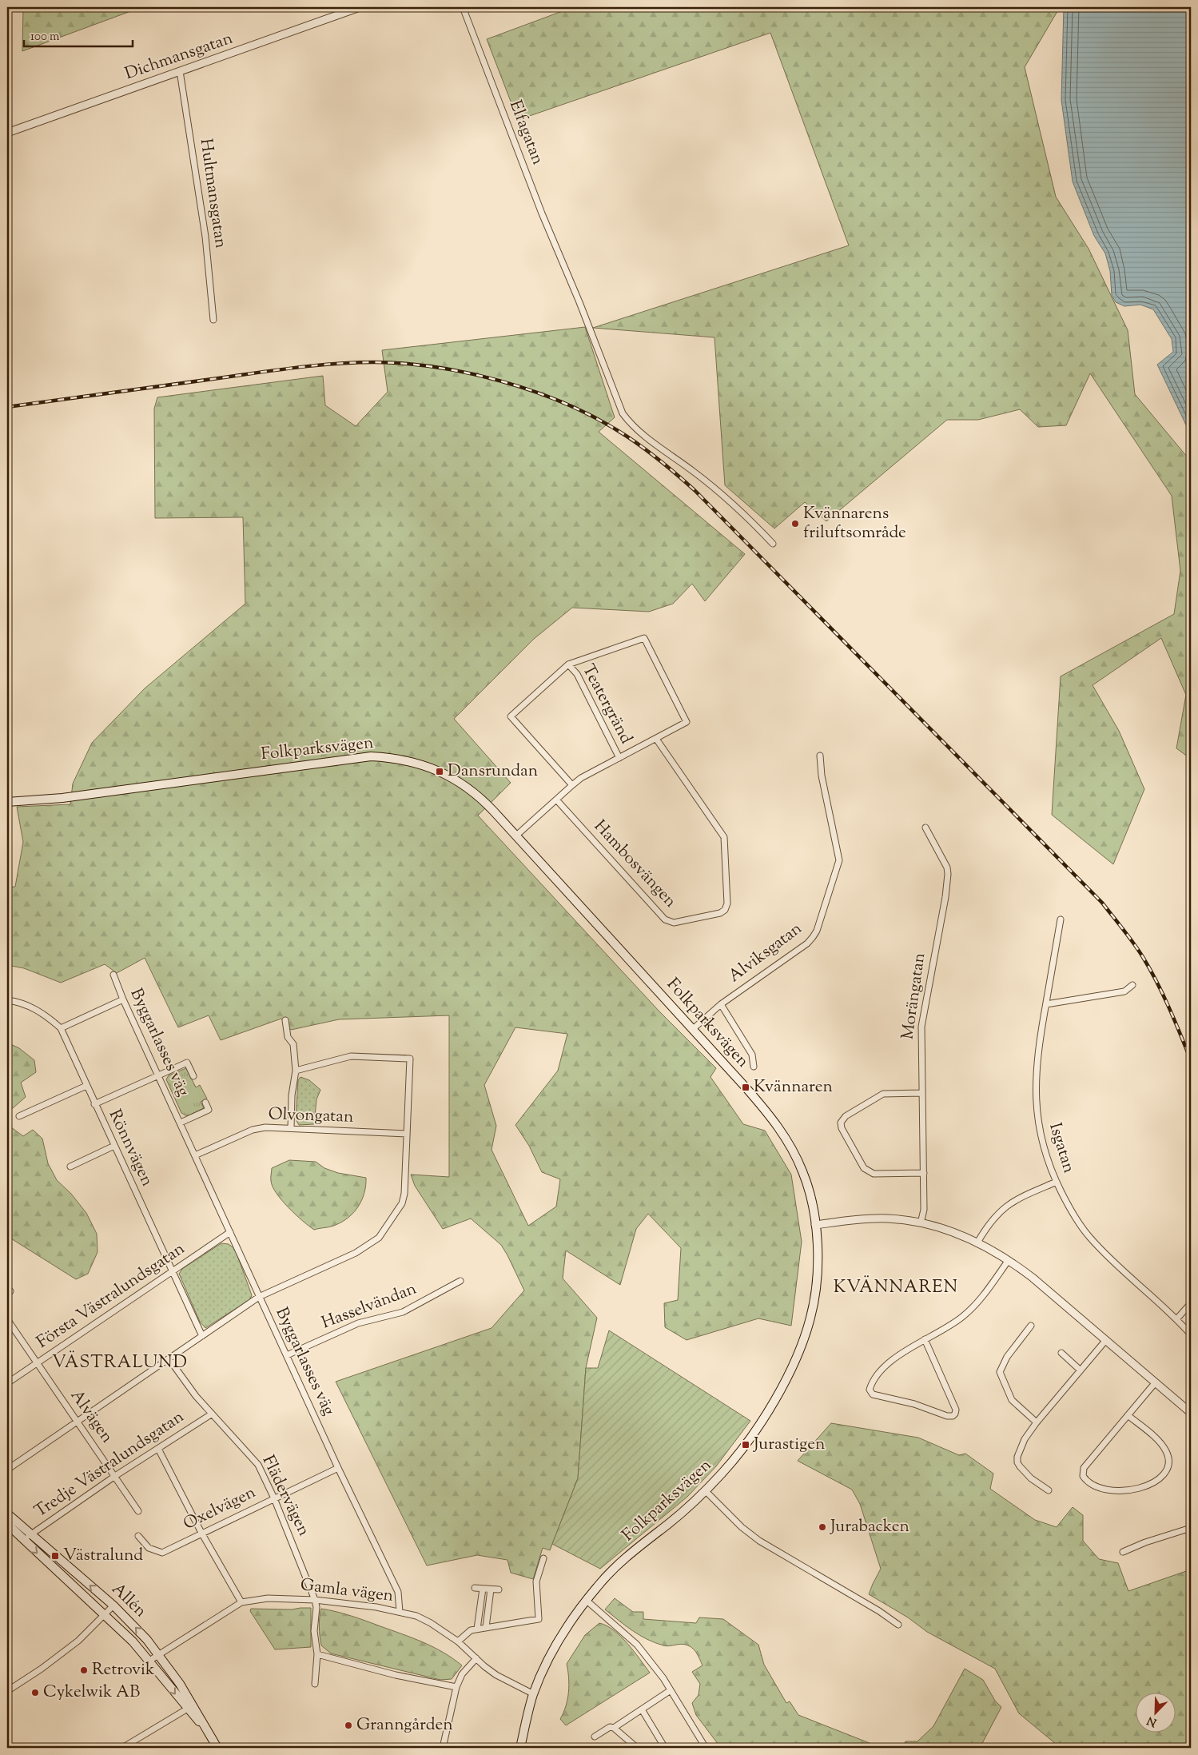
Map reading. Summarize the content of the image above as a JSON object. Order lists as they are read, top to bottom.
{
  "streets": {
    "main road": ["Folkparksvägen", "Allén"],
    "street": [
      "Dichmansgatan",
      "Elfagatan",
      "Hultmansgatan",
      "Teatergränd",
      "Hambosvängen",
      "Alviksgatan",
      "Morängatan",
      "Byggarlasses väg",
      "Olvongatan",
      "Rönnvägen",
      "Isgatan",
      "Första Västralundsgatan",
      "Hasselvändan",
      "Alvägen",
      "Tredje Västralundsgatan",
      "Flädervägen",
      "Oxelvägen",
      "Gamla vägen"
    ]
  },
  "crossings": [
    ["Dichmansgatan", "Hultmansgatan"],
    ["Folkparksvägen", "Alviksgatan"],
    ["Folkparksvägen", "Gamla vägen"],
    ["Byggarlasses väg", "Olvongatan"],
    ["Byggarlasses väg", "Första Västralundsgatan"],
    ["Byggarlasses väg", "Hasselvändan"],
    ["Byggarlasses väg", "Oxelvägen"],
    ["Byggarlasses väg", "Gamla vägen"],
    ["Rönnvägen", "Första Västralundsgatan"],
    ["Första Västralundsgatan", "Alvägen"],
    ["Alvägen", "Tredje Västralundsgatan"],
    ["Tredje Västralundsgatan", "Flädervägen"],
    ["Tredje Västralundsgatan", "Allén"],
    ["Flädervägen", "Oxelvägen"],
    ["Flädervägen", "Gamla vägen"],
    ["Gamla vägen", "Allén"]
  ],
  "districts": ["KVÄNNAREN", "VÄSTRALUND"],
  "places": {
    "other": [
      "Kvännarens friluftsområde",
      "Jurabacken",
      "Retrovik",
      "Cykelwik AB",
      "Granngården"
    ],
    "transit": [
      "Dansrundan",
      "Kvännaren",
      "Jurastigen",
      "Västralund"
    ]
  },
  "scale_bar": "100 m",
  "north": "bottom left"
}
